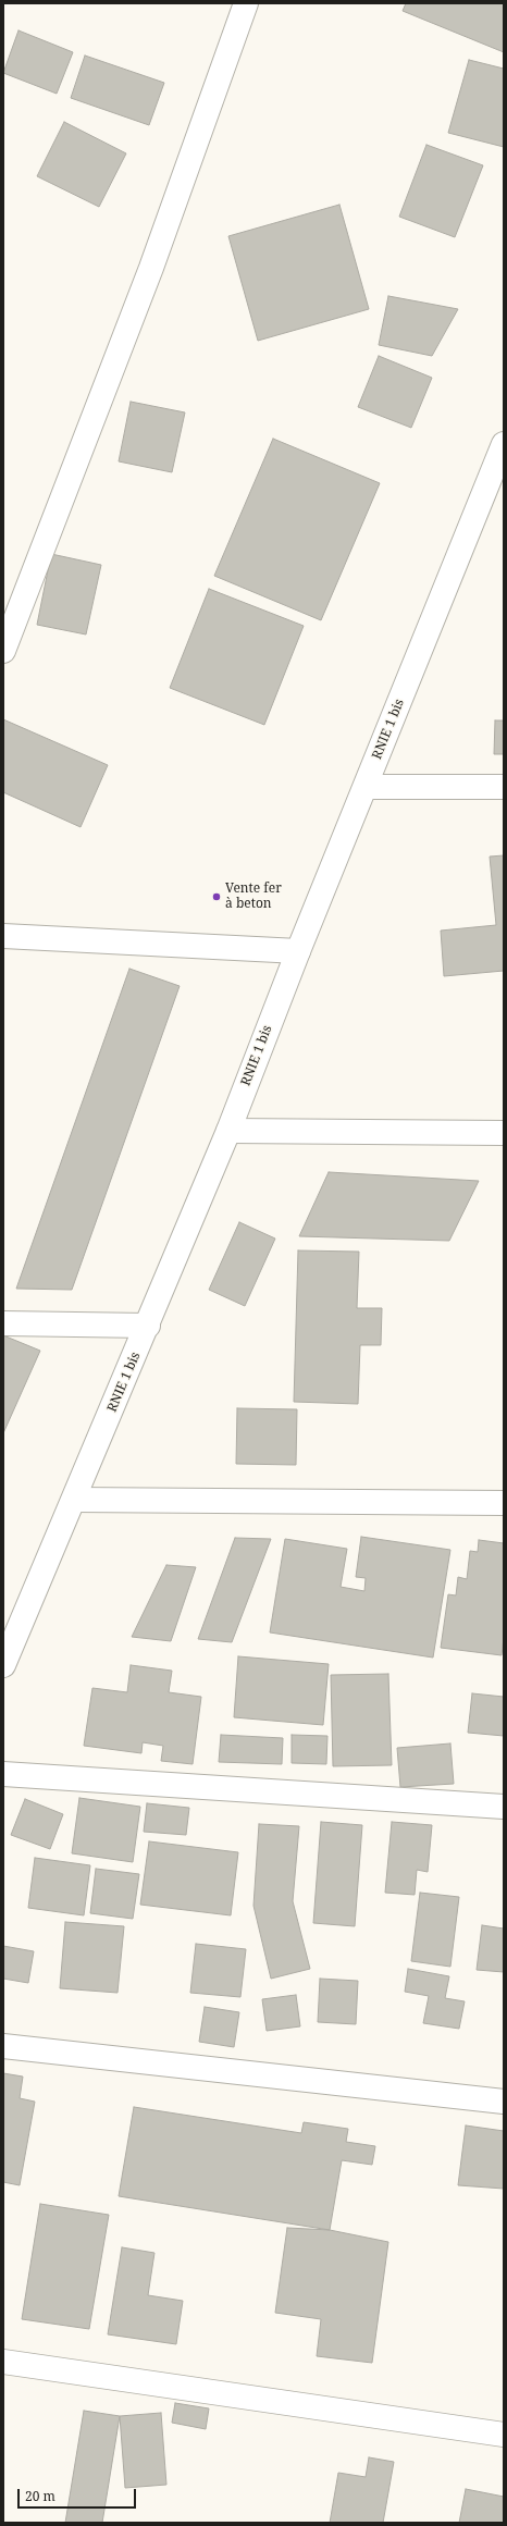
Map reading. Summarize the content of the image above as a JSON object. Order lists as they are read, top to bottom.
{
  "streets": {
    "street": ["RNIE 1 bis"]
  },
  "places": ["Vente fer à beton"],
  "scale_bar": "20 m"
}
